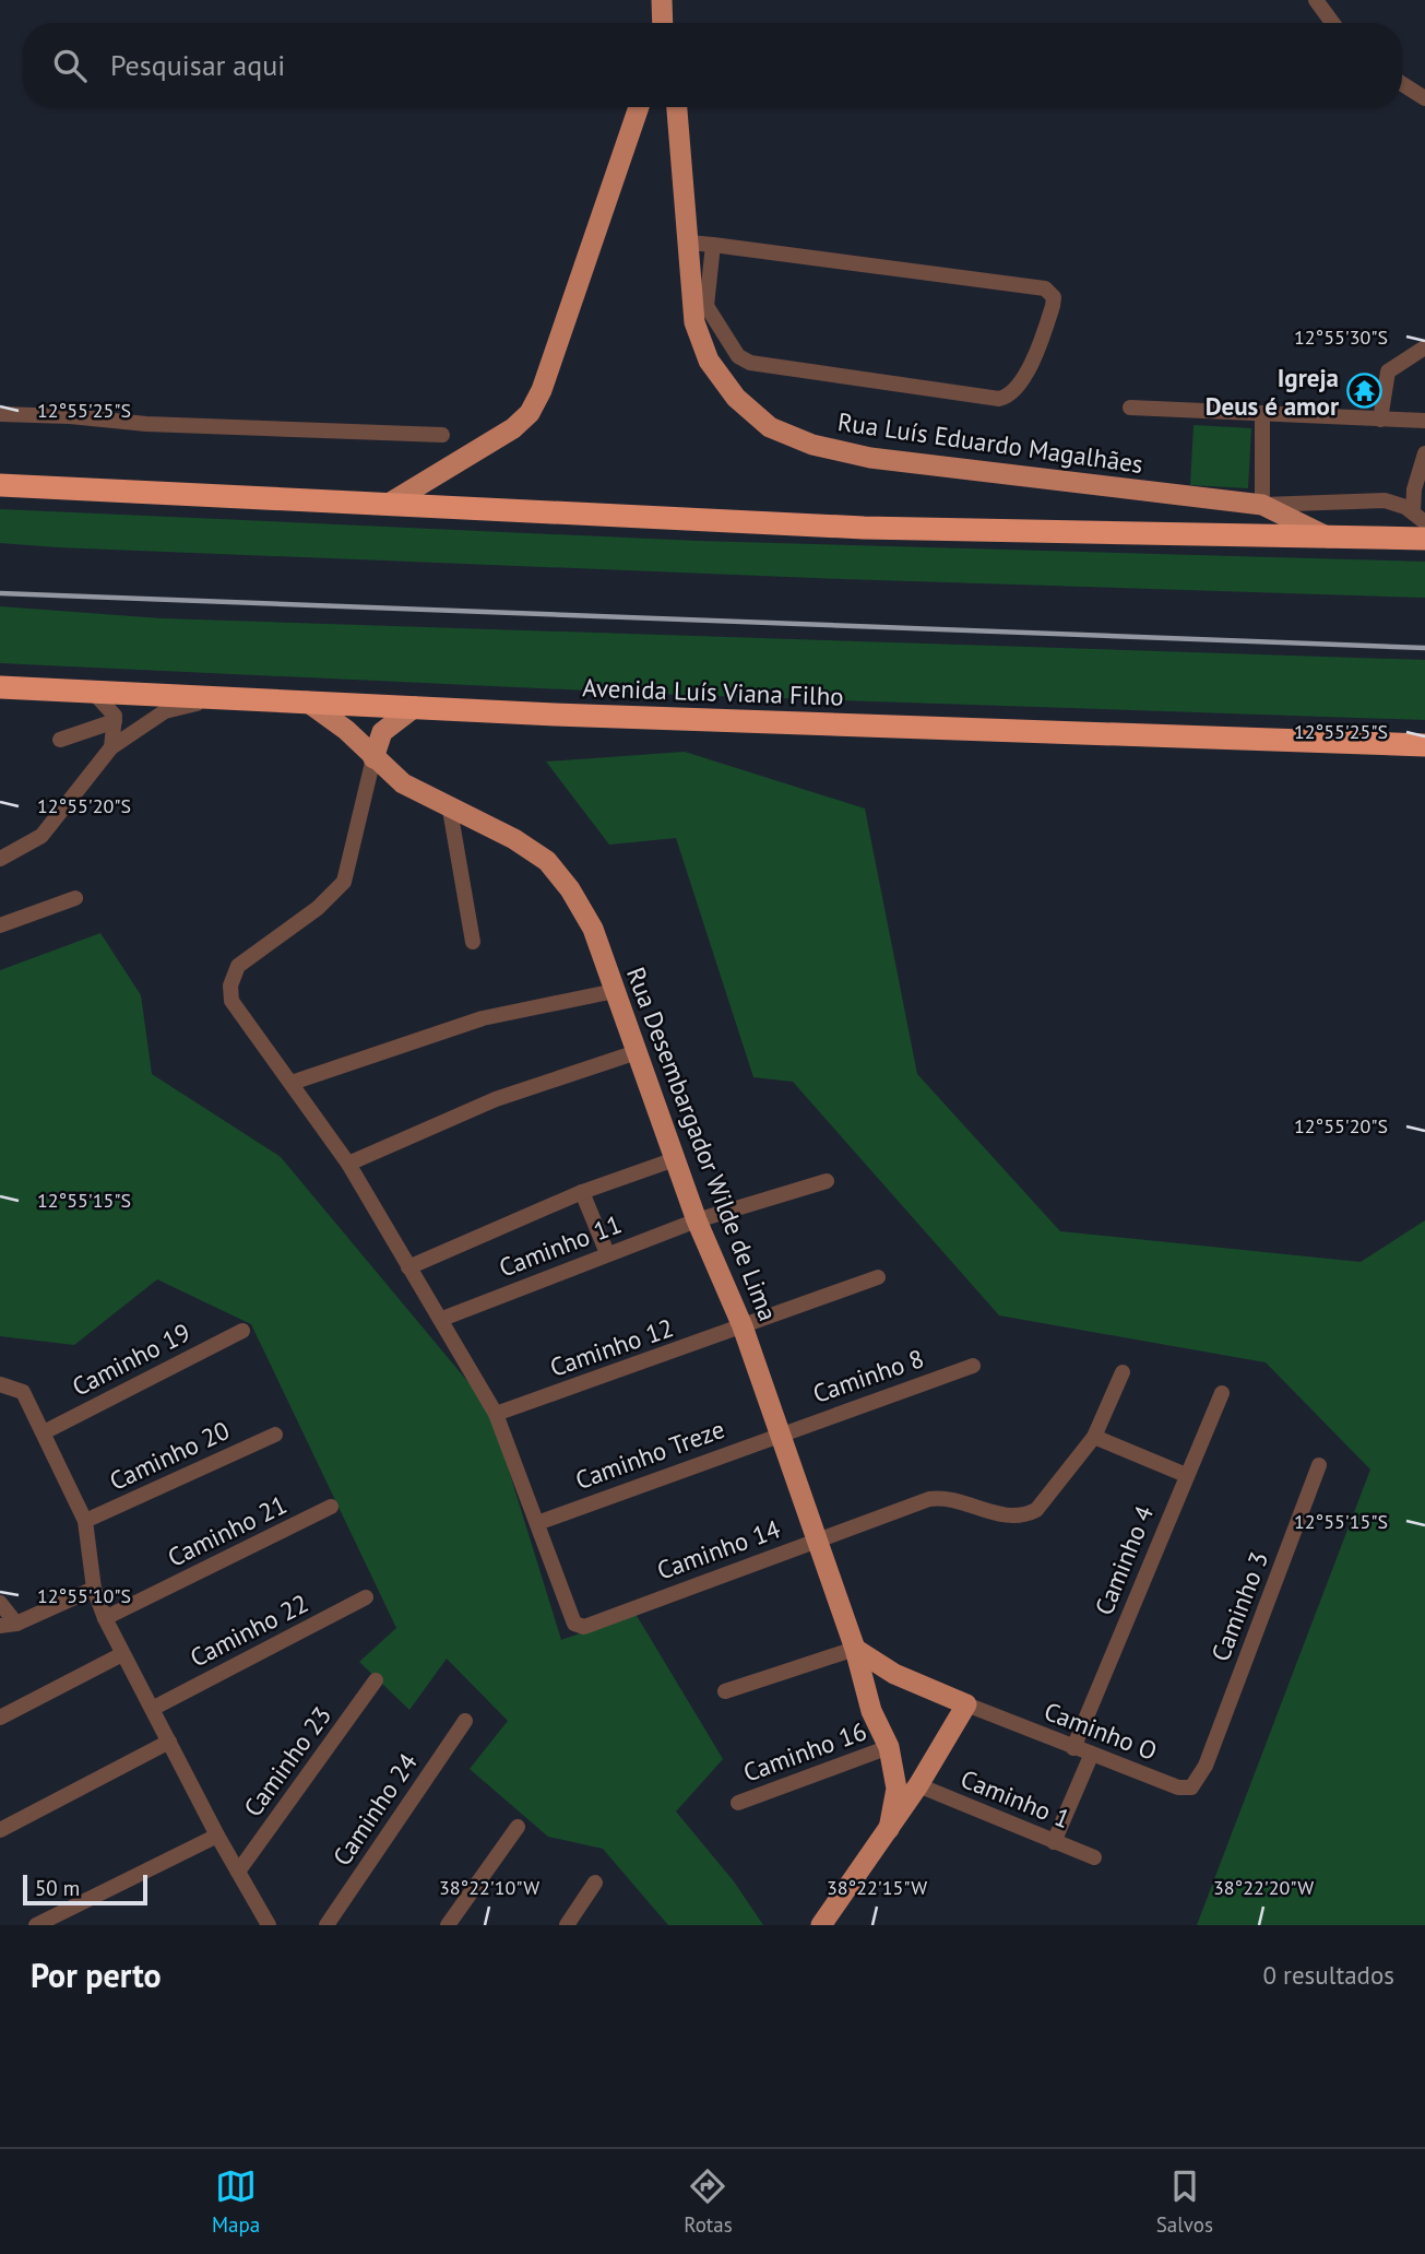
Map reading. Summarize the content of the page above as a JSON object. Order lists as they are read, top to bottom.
{
  "streets": {
    "highway": ["Avenida Luís Viana Filho"],
    "main road": ["Rua Luís Eduardo Magalhães", "Rua Desembargador Wilde de Lima"],
    "street": [
      "Caminho 11",
      "Caminho 12",
      "Caminho 19",
      "Caminho 8",
      "Caminho Treze",
      "Caminho 20",
      "Caminho 21",
      "Caminho 14",
      "Caminho 4",
      "Caminho 3",
      "Caminho 22",
      "Caminho O",
      "Caminho 16",
      "Caminho 23",
      "Caminho 1",
      "Caminho 24"
    ]
  },
  "crossings": [
    ["Avenida Luís Viana Filho", "Rua Desembargador Wilde de Lima"],
    ["Rua Desembargador Wilde de Lima", "Caminho 11"],
    ["Rua Desembargador Wilde de Lima", "Caminho 12"],
    ["Rua Desembargador Wilde de Lima", "Caminho 8"],
    ["Rua Desembargador Wilde de Lima", "Caminho Treze"],
    ["Rua Desembargador Wilde de Lima", "Caminho 14"],
    ["Rua Desembargador Wilde de Lima", "Caminho O"],
    ["Rua Desembargador Wilde de Lima", "Caminho 16"],
    ["Rua Desembargador Wilde de Lima", "Caminho 1"],
    ["Caminho 8", "Caminho Treze"],
    ["Caminho Treze", "Caminho 14"],
    ["Caminho 4", "Caminho O"],
    ["Caminho 3", "Caminho O"]
  ],
  "places": {
    "temple": ["Igreja Deus é amor"]
  },
  "scale_bar": "50 m",
  "page": {
    "search": "Pesquisar aqui",
    "scale": "50 m",
    "heading": ["Por perto", "0 resultados"],
    "nav": ["Mapa", "Rotas", "Salvos"]
  },
  "coordinates": [
    "12°55'30\"S",
    "12°55'25\"S",
    "12°55'20\"S",
    "12°55'15\"S",
    "12°55'10\"S",
    "38°22'10\"W",
    "38°22'15\"W",
    "38°22'20\"W"
  ]
}
